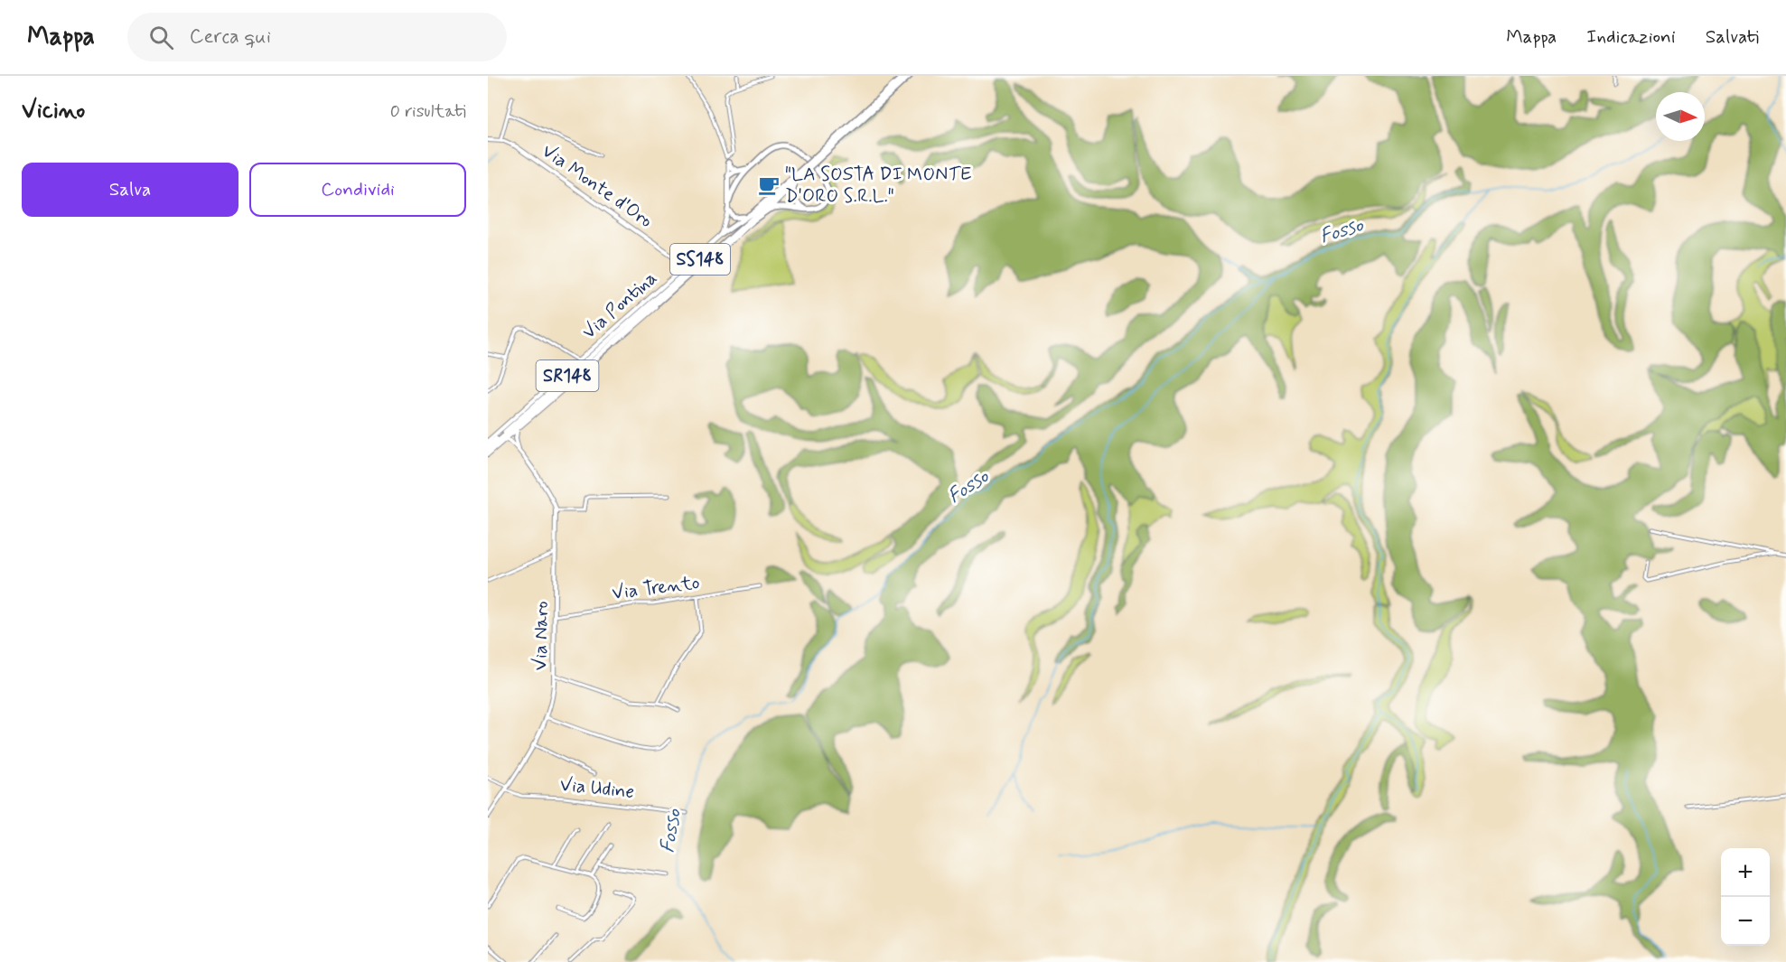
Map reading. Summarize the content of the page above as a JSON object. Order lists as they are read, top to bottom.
{
  "streets": {
    "highway": ["SS148", "Via Pontina", "SR148"],
    "street": [
      "Via Monte d'Oro",
      "Via Trento",
      "Via Naro",
      "Via Udine"
    ]
  },
  "crossings": [
    ["Via Monte d'Oro", "Via Pontina"],
    ["Via Pontina", "SR148"],
    ["Via Pontina", "Via Naro"],
    ["Via Trento", "Via Naro"],
    ["Via Naro", "Via Udine"]
  ],
  "water": ["Fosso"],
  "places": {
    "cafe": ["\"LA SOSTA DI MONTE D'ORO S.R.L.\""]
  },
  "north": "right",
  "page": {
    "header": "Mappa",
    "search": "Cerca qui",
    "nav": ["Mappa", "Indicazioni", "Salvati"],
    "heading": ["Vicino", "0 risultati"],
    "buttons": ["Salva", "Condividi"],
    "map_buttons": ["+", "−"]
  }
}
